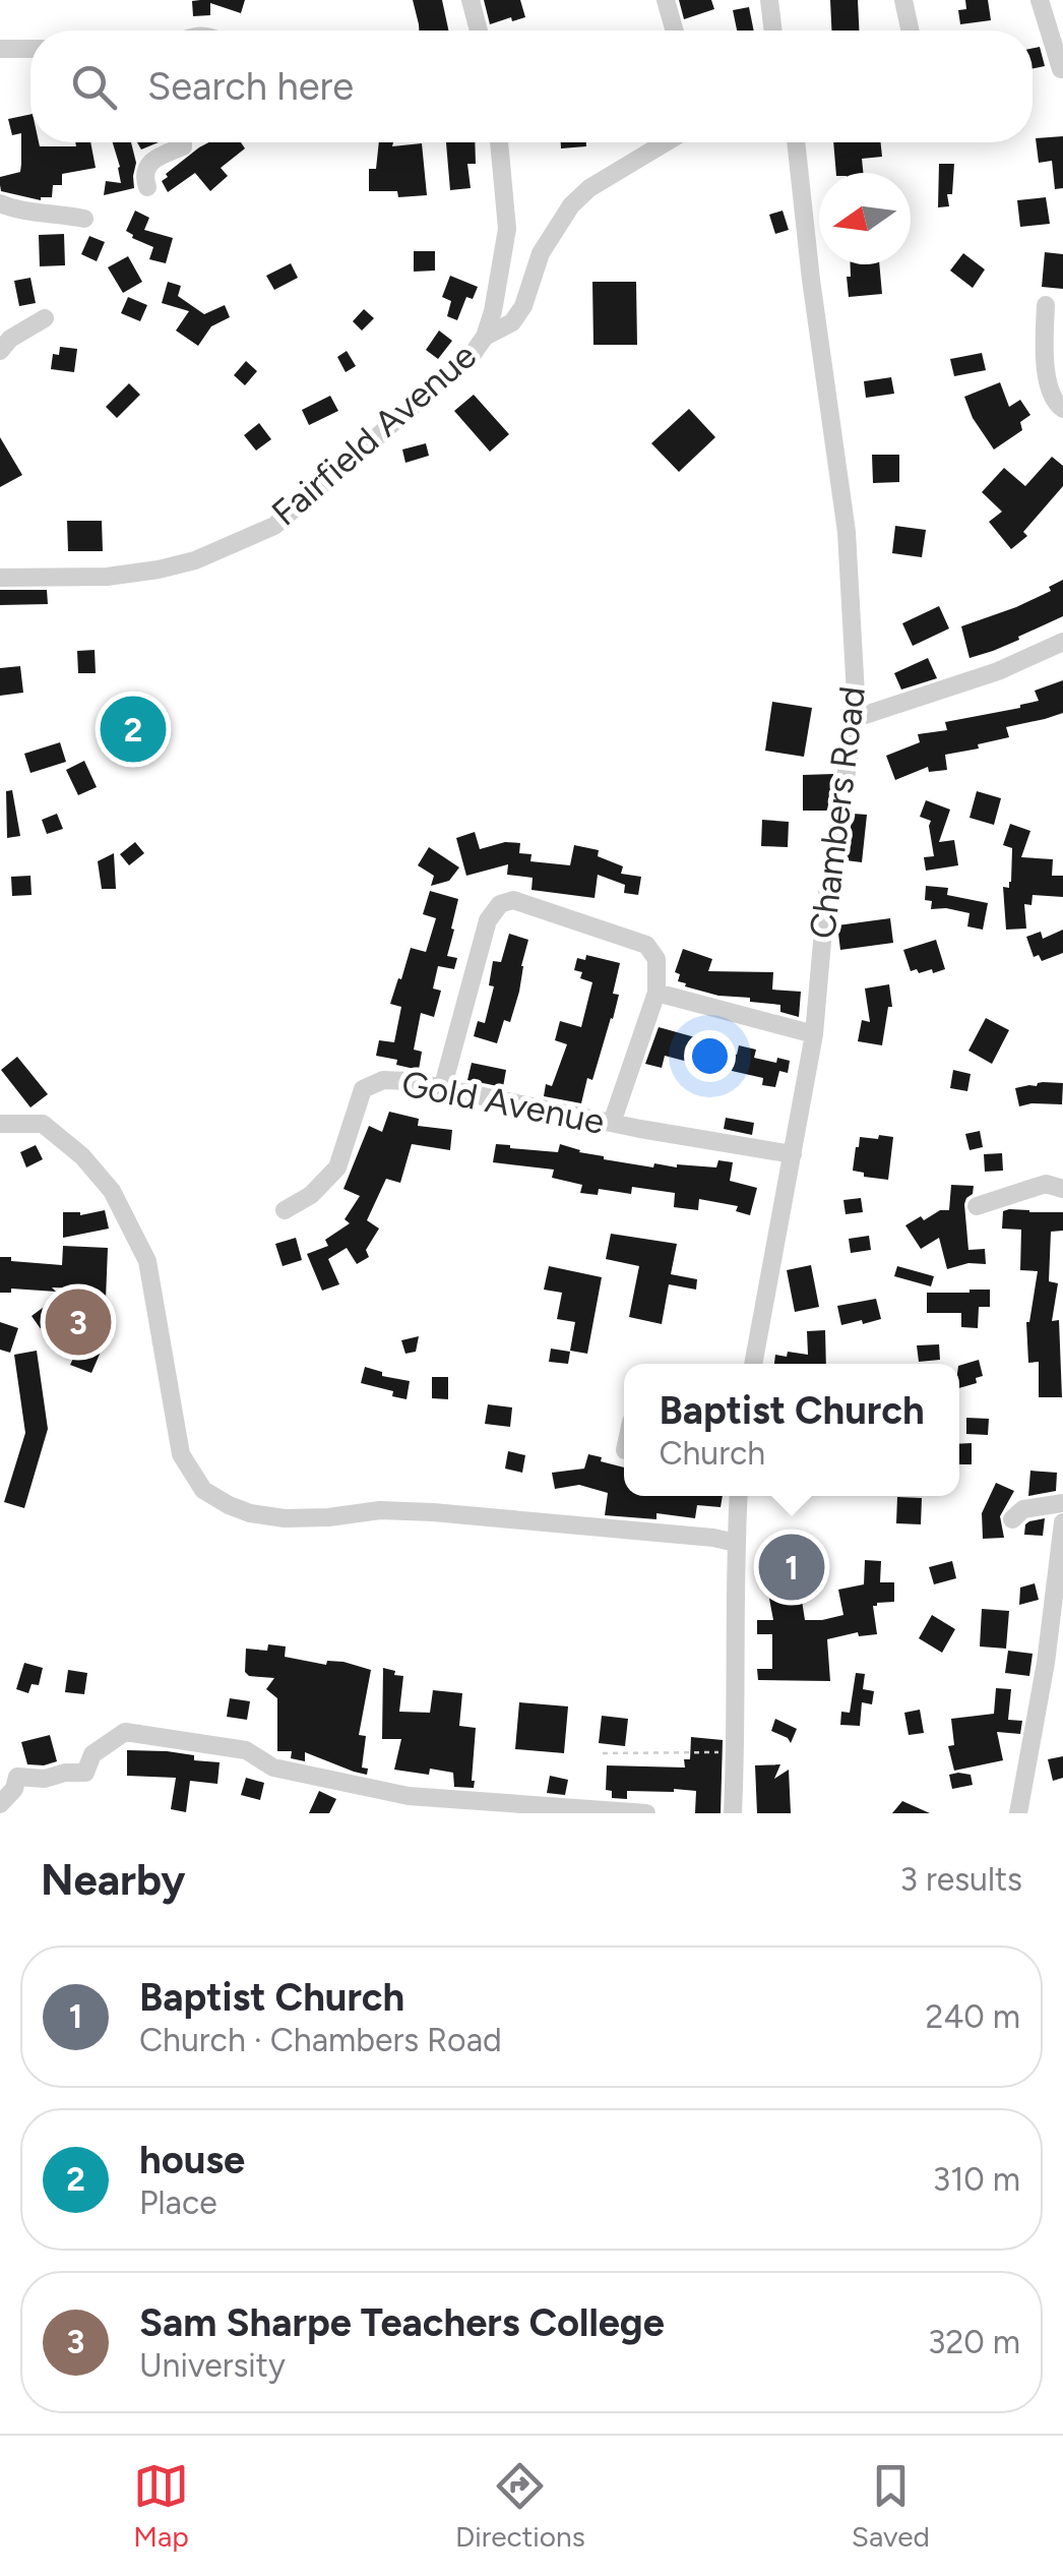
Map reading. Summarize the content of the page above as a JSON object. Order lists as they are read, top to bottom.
{
  "streets": {
    "street": ["Fairfield Avenue", "Chambers Road", "Gold Avenue"]
  },
  "crossings": [
    ["Chambers Road", "Gold Avenue"]
  ],
  "north": "left",
  "page": {
    "search": "Search here",
    "pins": ["2", "3", "1"],
    "popup": ["Baptist Church", "Church"],
    "heading": ["Nearby", "3 results"],
    "list": [
      {
        "mark": "1",
        "name": "Baptist Church",
        "note": "Church · Chambers Road",
        "value": "240 m"
      },
      {
        "mark": "2",
        "name": "house",
        "note": "Place",
        "value": "310 m"
      },
      {
        "mark": "3",
        "name": "Sam Sharpe Teachers College",
        "note": "University",
        "value": "320 m"
      }
    ],
    "nav": ["Map", "Directions", "Saved"]
  }
}
